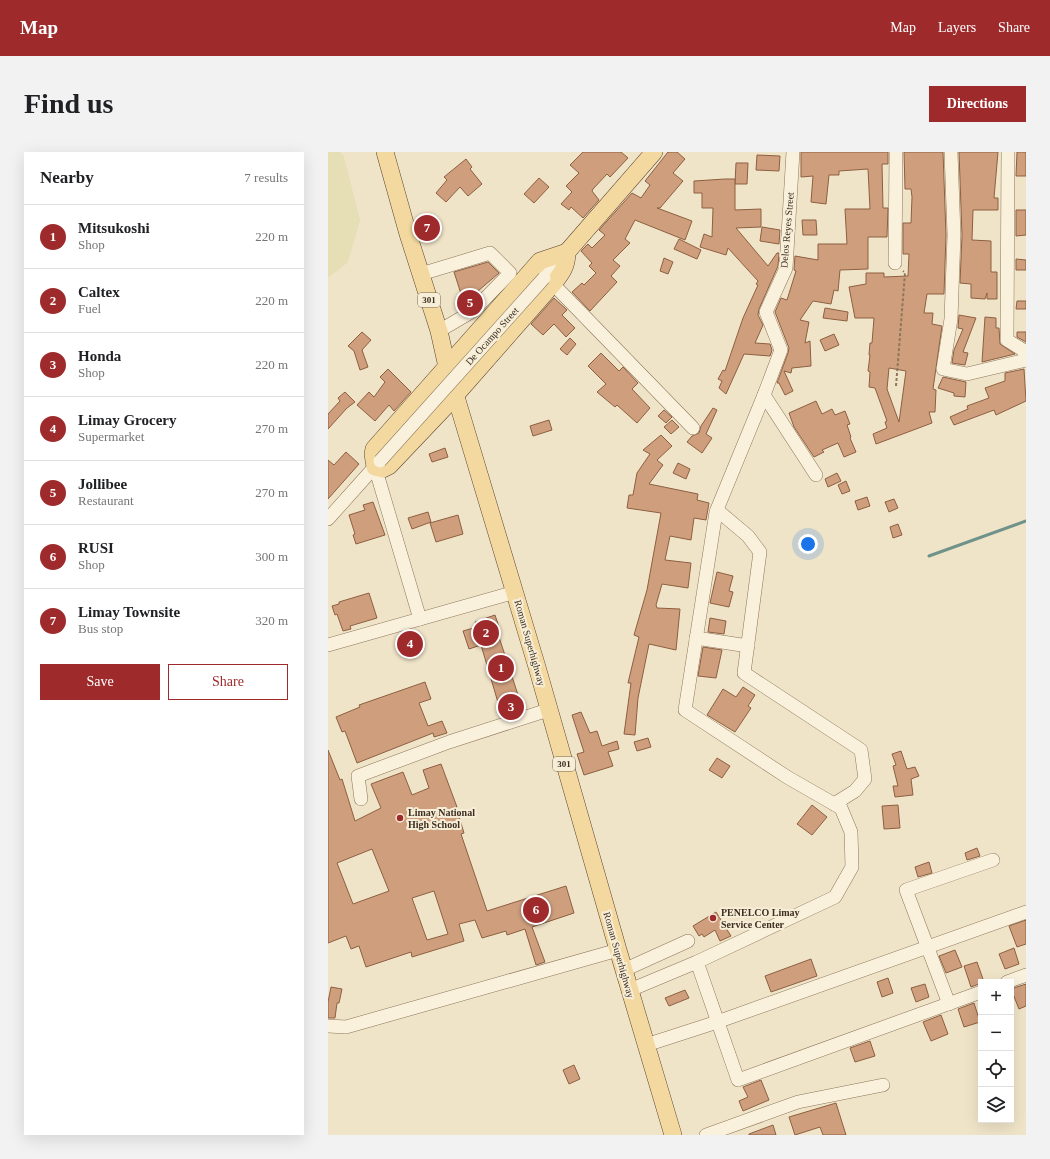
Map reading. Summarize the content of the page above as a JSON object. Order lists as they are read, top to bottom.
{
  "streets": {
    "main road": ["301", "Roman Superhighway"],
    "street": ["Delos Reyes Street", "De Ocampo Street"]
  },
  "places": ["Limay National High School", "PENELCO Limay Service Center"],
  "page": {
    "header": "Map",
    "nav": ["Map", "Layers", "Share"],
    "buttons": [
      "Directions",
      ["Save", "Share"]
    ],
    "title": "Find us",
    "heading": ["Nearby", "7 results"],
    "list": [
      {
        "mark": "1",
        "name": "Mitsukoshi",
        "note": "Shop",
        "value": "220 m"
      },
      {
        "mark": "2",
        "name": "Caltex",
        "note": "Fuel",
        "value": "220 m"
      },
      {
        "mark": "3",
        "name": "Honda",
        "note": "Shop",
        "value": "220 m"
      },
      {
        "mark": "4",
        "name": "Limay Grocery",
        "note": "Supermarket",
        "value": "270 m"
      },
      {
        "mark": "5",
        "name": "Jollibee",
        "note": "Restaurant",
        "value": "270 m"
      },
      {
        "mark": "6",
        "name": "RUSI",
        "note": "Shop",
        "value": "300 m"
      },
      {
        "mark": "7",
        "name": "Limay Townsite",
        "note": "Bus stop",
        "value": "320 m"
      }
    ],
    "pins": [
      "7",
      "5",
      "2",
      "4",
      "1",
      "3",
      "6"
    ],
    "map_buttons": ["+", "−"]
  }
}
